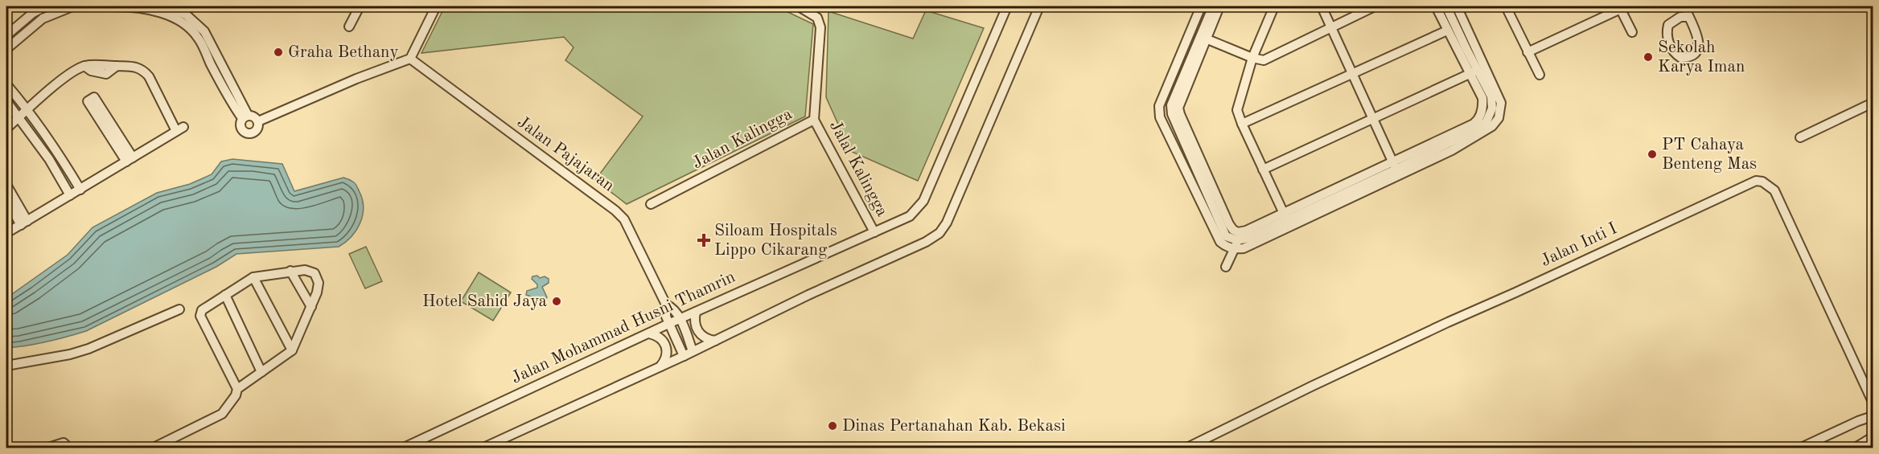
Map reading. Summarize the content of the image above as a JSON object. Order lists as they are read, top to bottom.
{
  "streets": {
    "street": [
      "Jalan Kalingga",
      "Jalan Pajajaran",
      "Jalal Kalingga",
      "Jalan Inti I",
      "Jalan Mohammad Husni Thamrin"
    ]
  },
  "crossings": [
    ["Jalan Kalingga", "Jalal Kalingga"],
    ["Jalan Pajajaran", "Jalan Mohammad Husni Thamrin"],
    ["Jalal Kalingga", "Jalan Mohammad Husni Thamrin"]
  ],
  "places": {
    "other": [
      "Graha Bethany",
      "Sekolah Karya Iman",
      "PT Cahaya Benteng Mas",
      "Hotel Sahid Jaya",
      "Dinas Pertanahan Kab. Bekasi"
    ],
    "health": ["Siloam Hospitals Lippo Cikarang"]
  }
}
